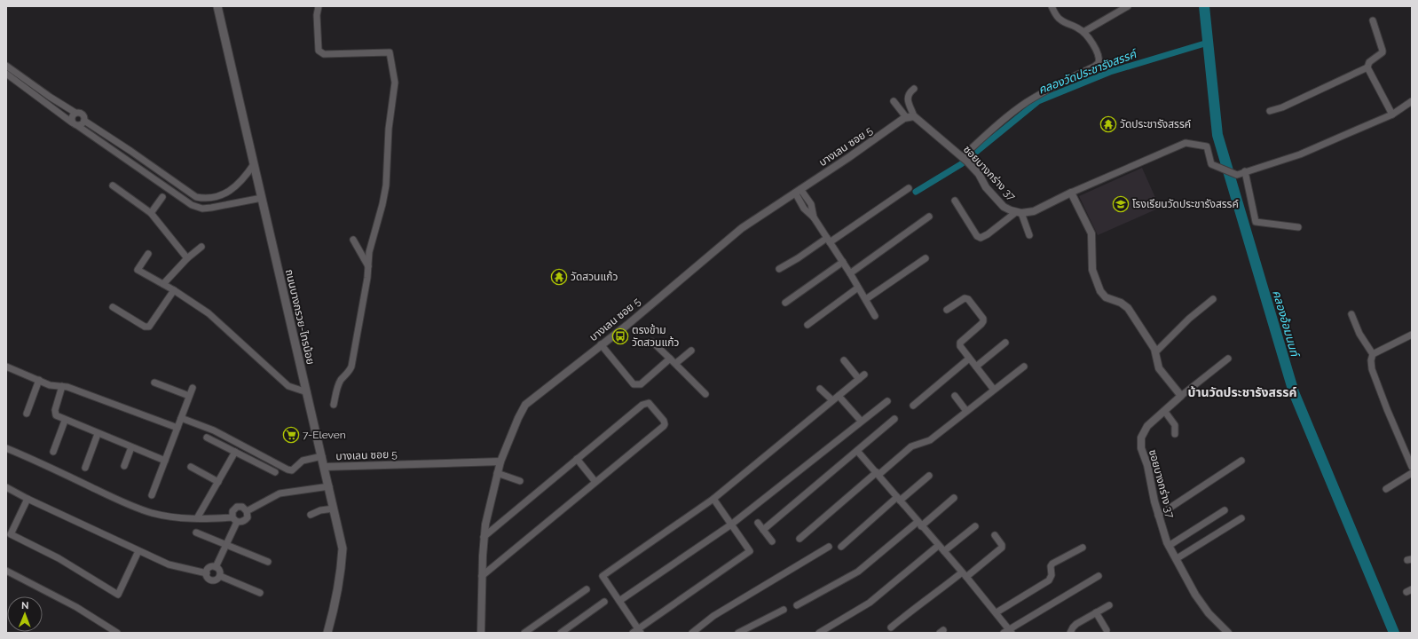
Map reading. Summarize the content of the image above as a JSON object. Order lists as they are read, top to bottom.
{
  "streets": {
    "main road": ["ถนนบางกรวย-ไทรน้อย"],
    "street": ["บางเลน ซอย 5", "ซอยบางกร่าง 37"]
  },
  "crossings": [
    ["บางเลน ซอย 5", "ซอยบางกร่าง 37"],
    ["บางเลน ซอย 5", "ถนนบางกรวย-ไทรน้อย"]
  ],
  "districts": ["บ้านวัดประชารังสรรค์"],
  "water": ["คลองวัดประชารังสรรค์", "คลองอ้อมนนท์"],
  "places": {
    "temple": ["วัดประชารังสรรค์", "วัดสวนแก้ว"],
    "school or university": ["โรงเรียนวัดประชารังสรรค์"],
    "bus stop": ["ตรงข้าม วัดสวนแก้ว"],
    "supermarket": ["7-Eleven"]
  },
  "north": "top"
}
